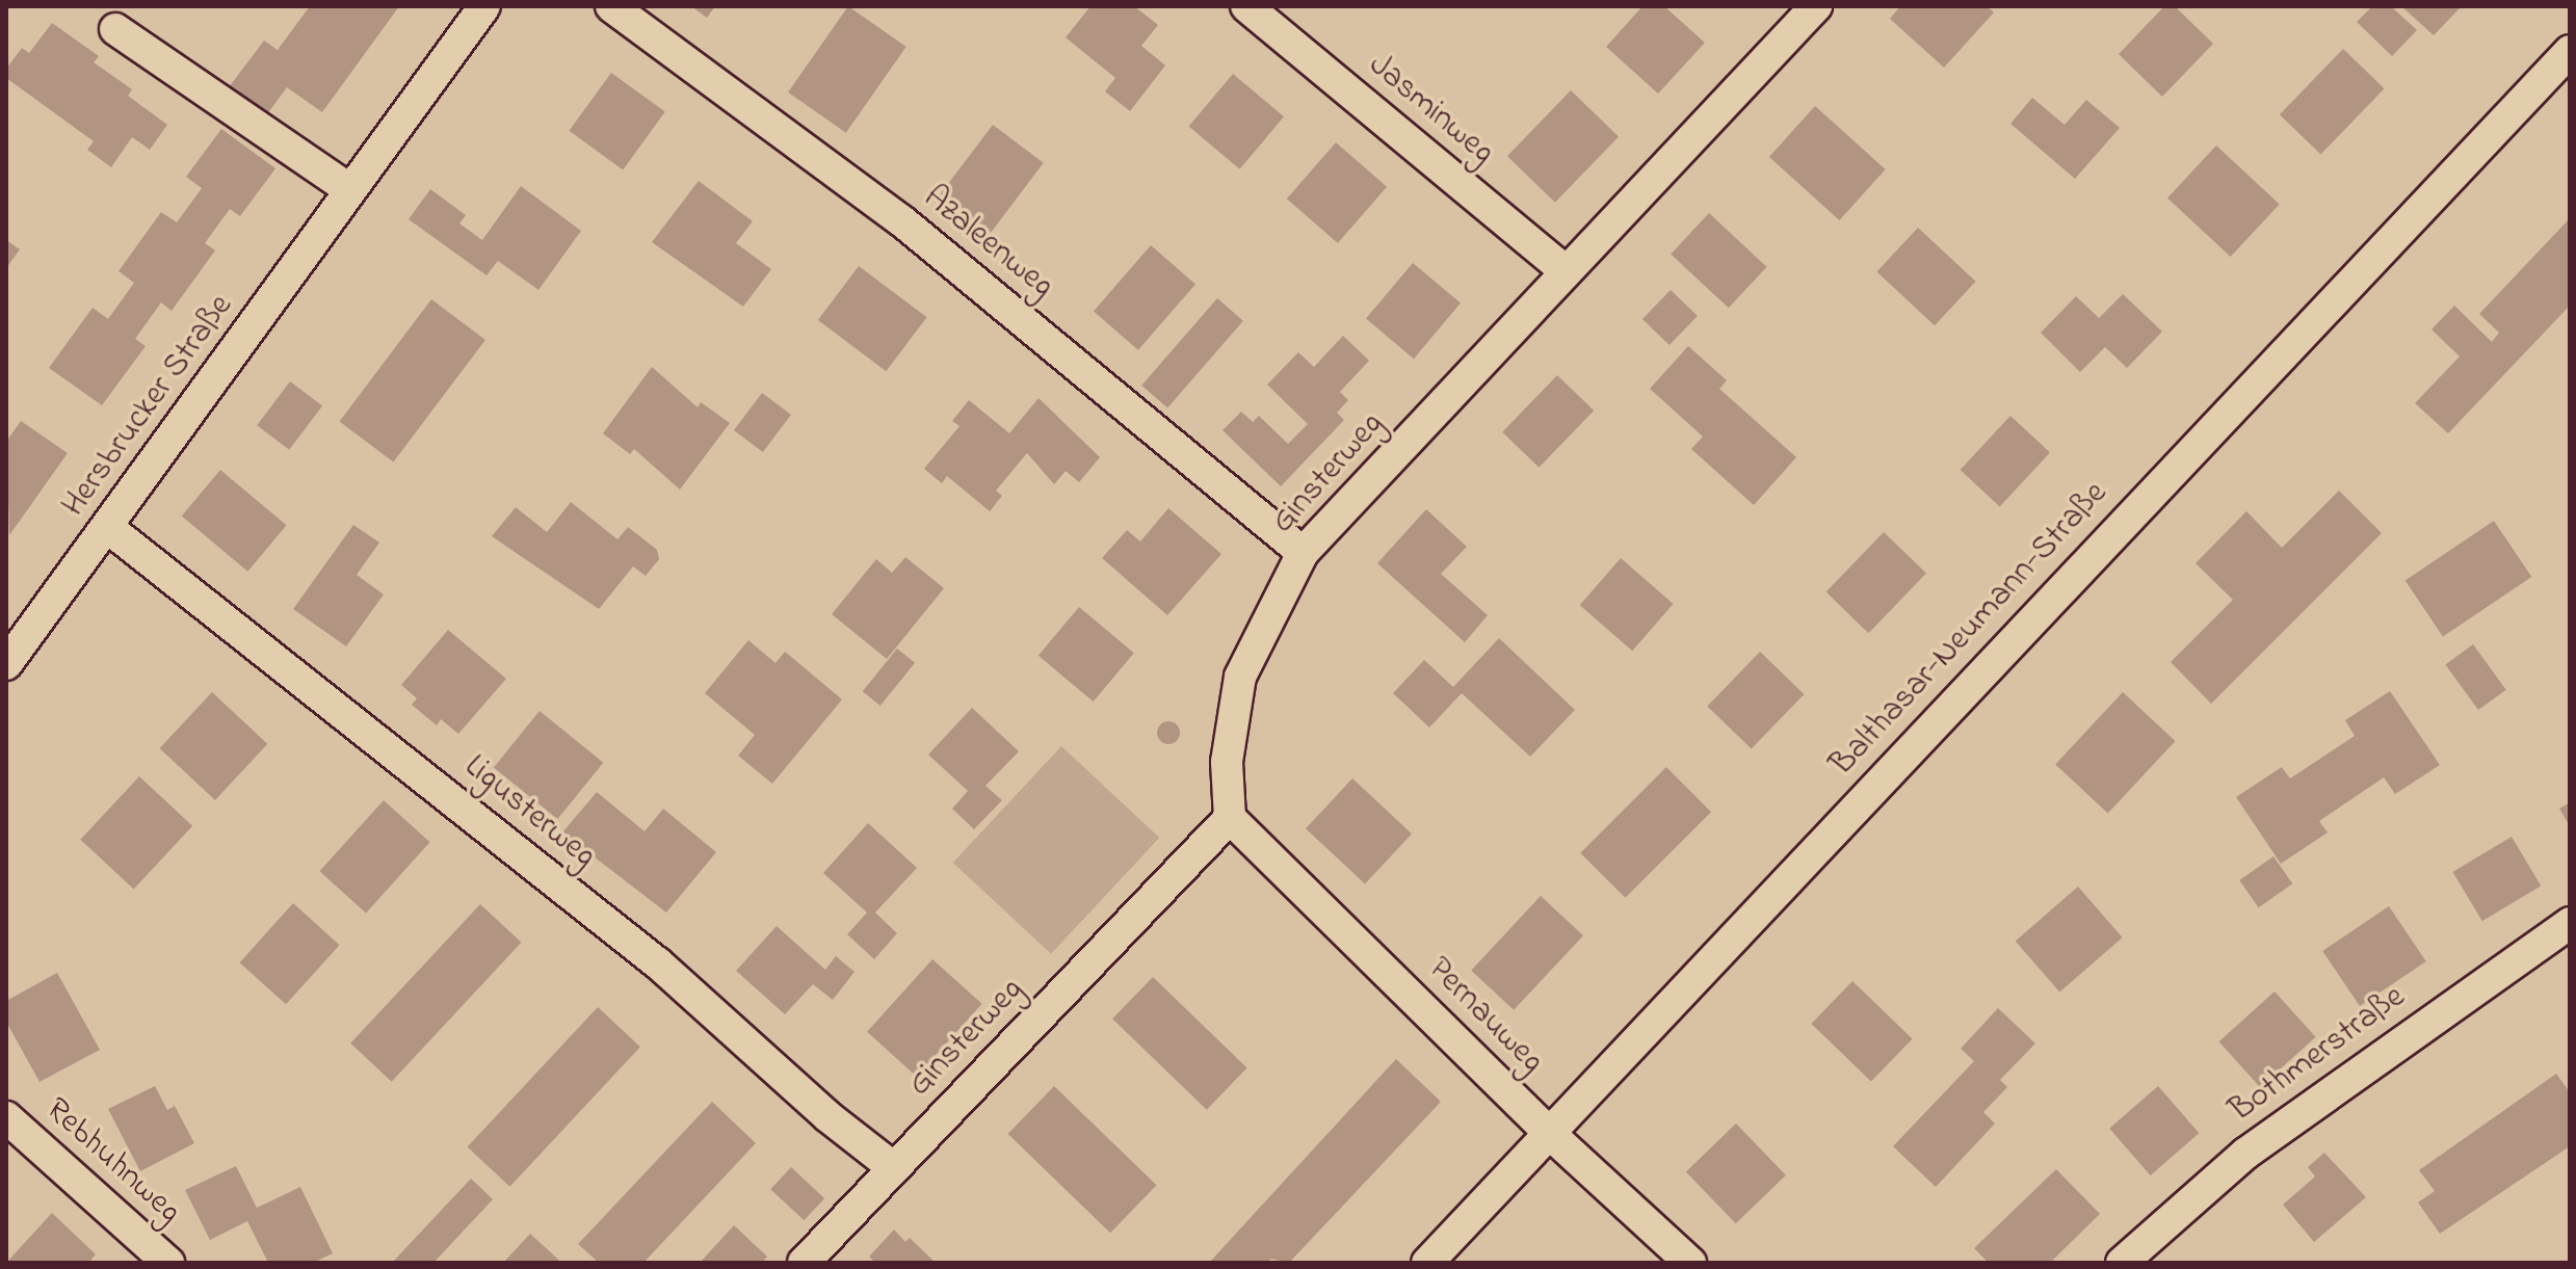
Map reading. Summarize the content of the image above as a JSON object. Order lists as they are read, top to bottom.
{
  "streets": {
    "street": [
      "Jasminweg",
      "Azaleenweg",
      "Hersbrucker Straße",
      "Ginsterweg",
      "Balthasar-Neumann-Straße",
      "Ligusterweg",
      "Pernauweg",
      "Bothmerstraße",
      "Rebhuhnweg"
    ]
  },
  "crossings": [
    ["Jasminweg", "Ginsterweg"],
    ["Azaleenweg", "Ginsterweg"],
    ["Hersbrucker Straße", "Ligusterweg"],
    ["Ginsterweg", "Ligusterweg"],
    ["Ginsterweg", "Pernauweg"],
    ["Balthasar-Neumann-Straße", "Pernauweg"]
  ]
}
